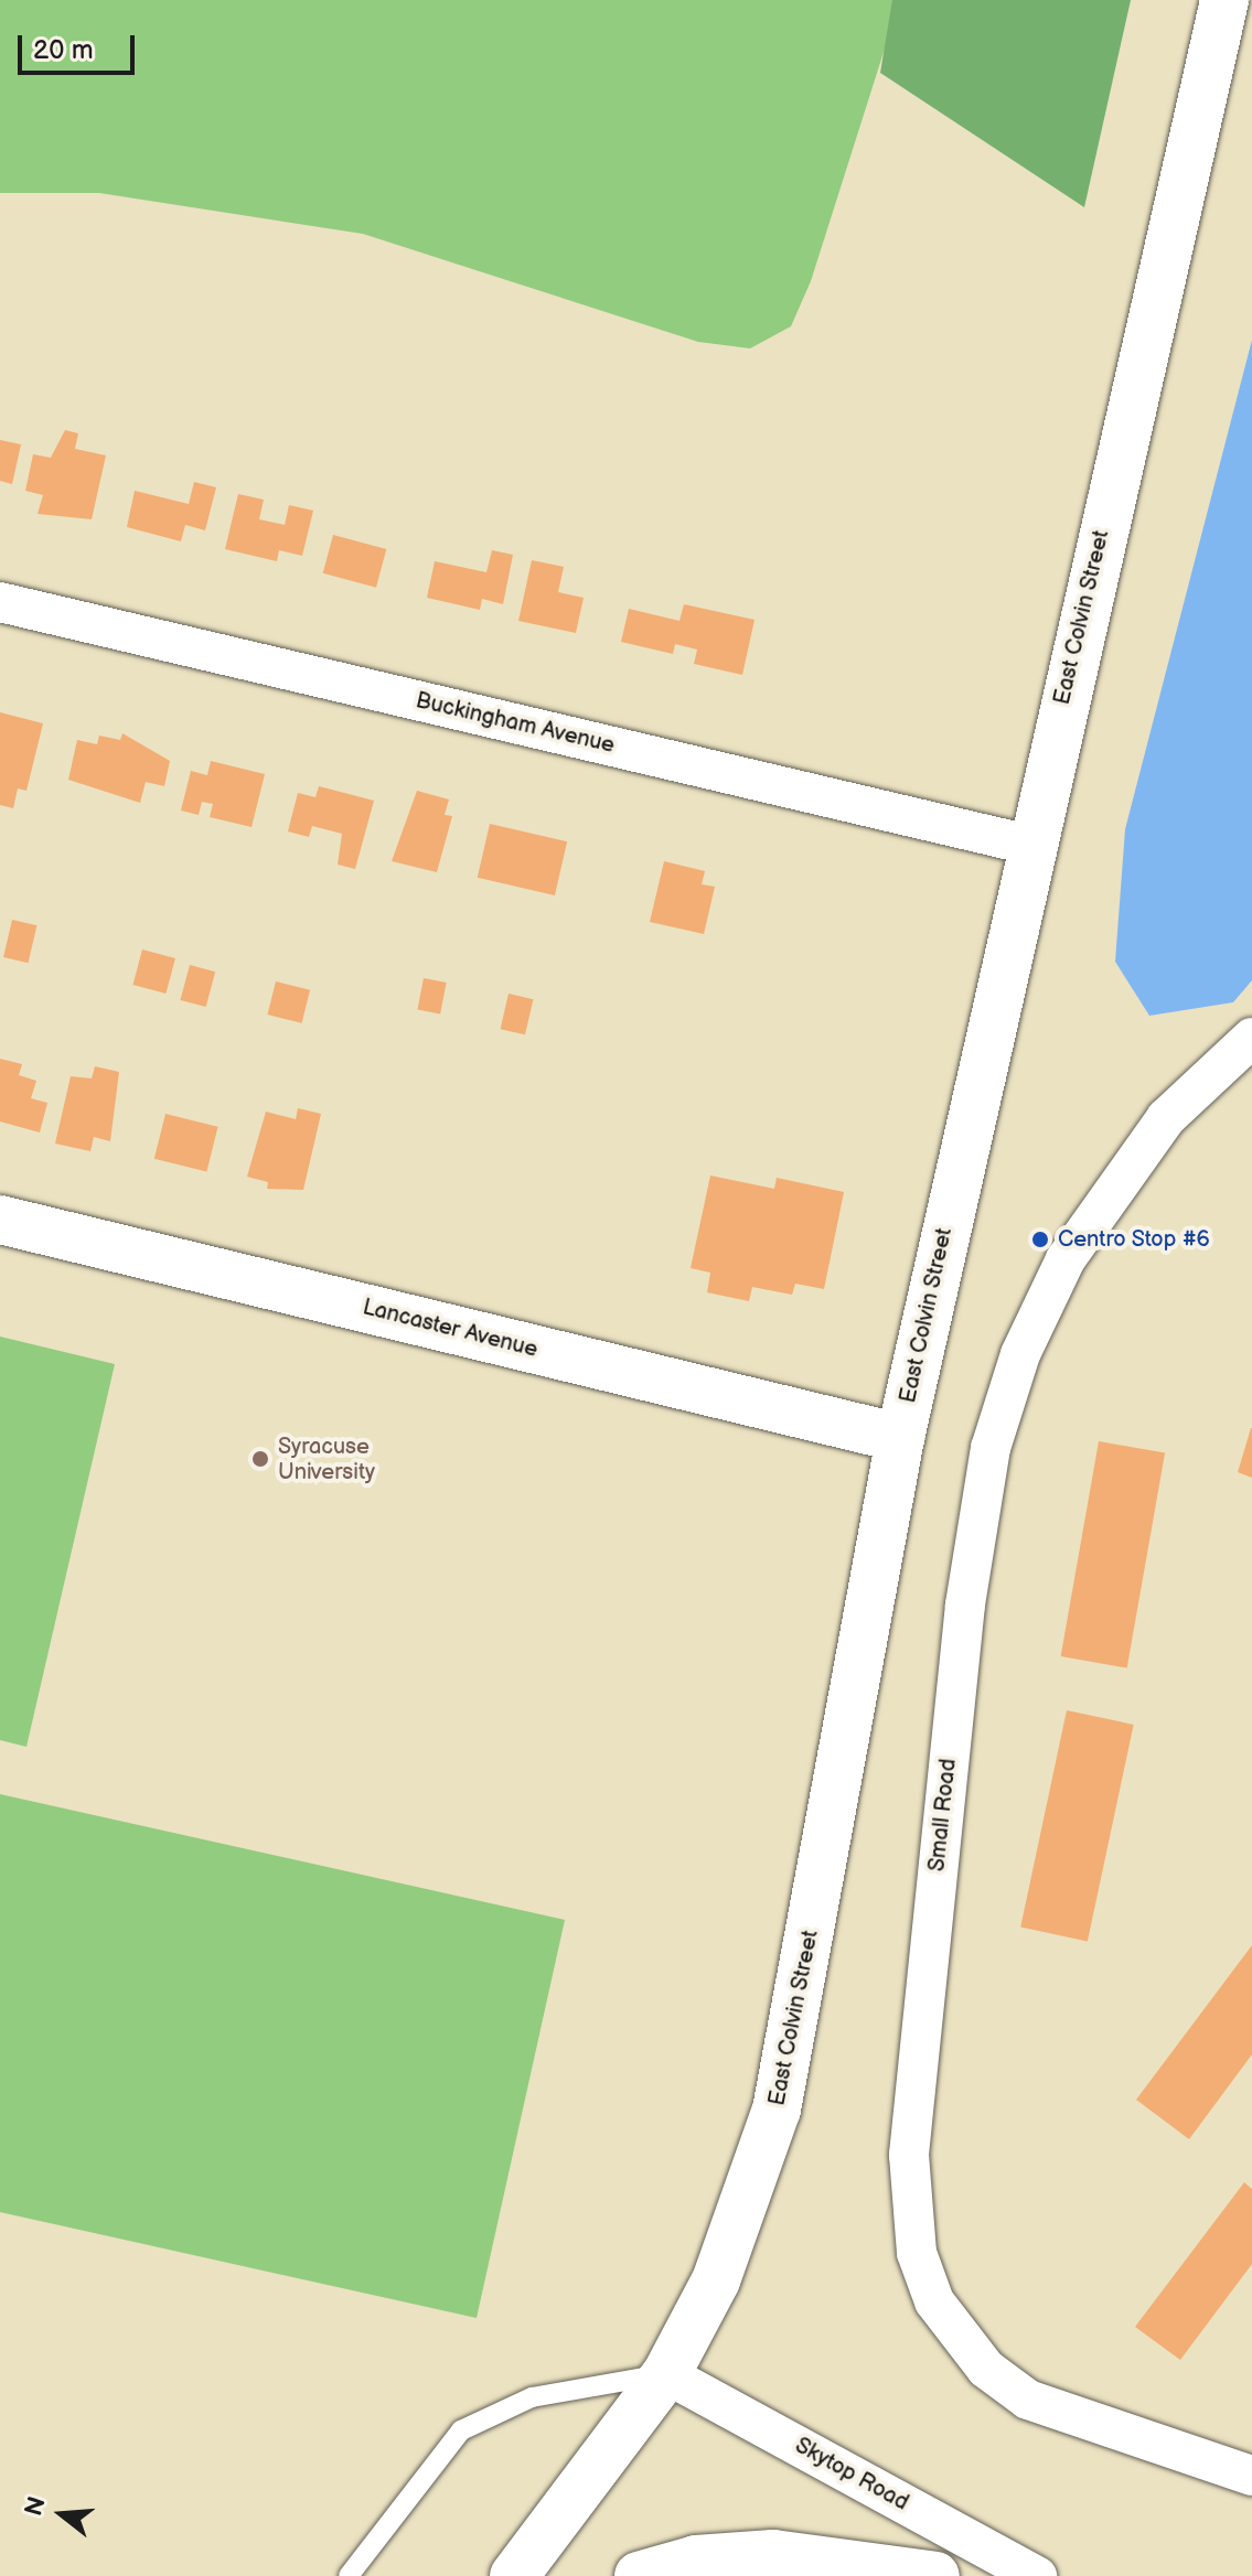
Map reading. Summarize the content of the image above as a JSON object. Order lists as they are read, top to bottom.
{
  "streets": {
    "street": [
      "East Colvin Street",
      "Buckingham Avenue",
      "Lancaster Avenue",
      "Small Road",
      "Skytop Road"
    ]
  },
  "crossings": [
    ["East Colvin Street", "Buckingham Avenue"],
    ["East Colvin Street", "Lancaster Avenue"],
    ["East Colvin Street", "Skytop Road"]
  ],
  "places": ["Centro Stop #6", "Syracuse University"],
  "scale_bar": "20 m",
  "north": "left"
}
